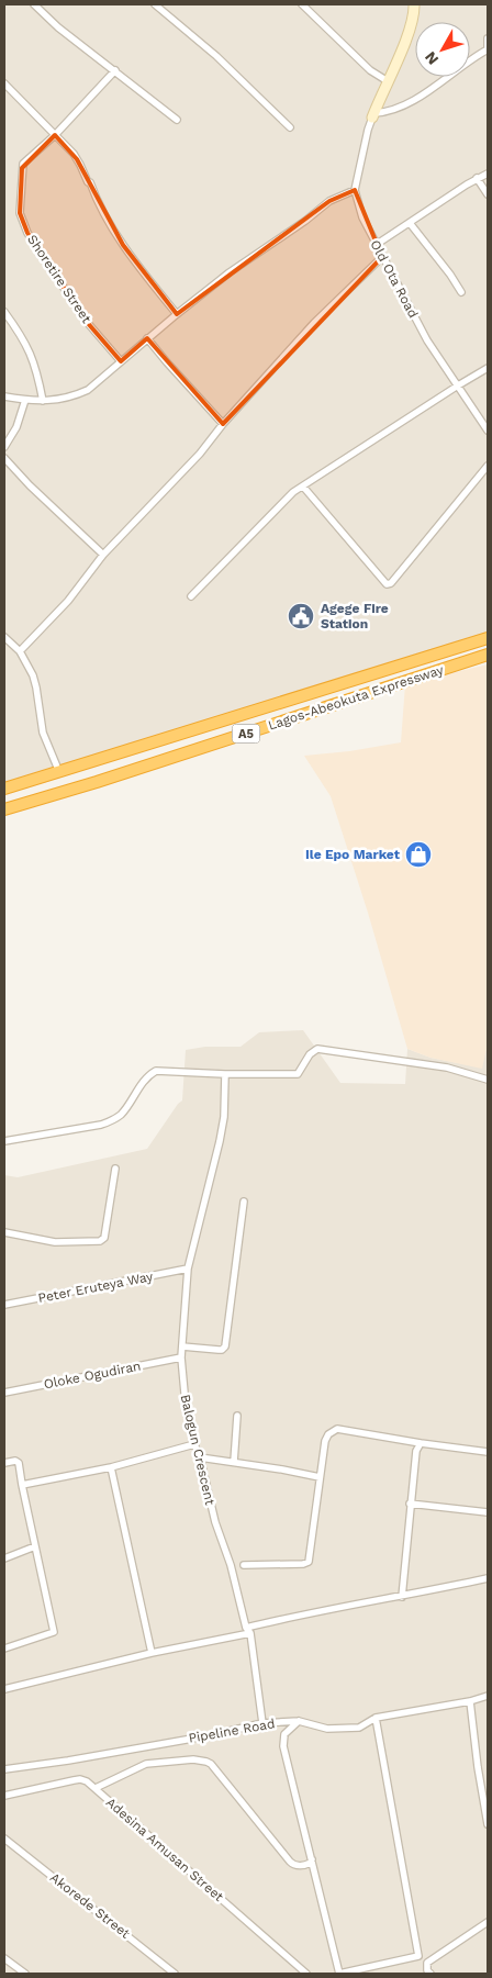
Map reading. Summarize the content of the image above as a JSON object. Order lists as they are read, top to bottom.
{
  "streets": {
    "highway": ["Lagos-Abeokuta Expressway", "A5"],
    "street": [
      "Shoretire Street",
      "Old Ota Road",
      "Peter Eruteya Way",
      "Oloke Ogudiran",
      "Balogun Crescent",
      "Pipeline Road",
      "Adesina Amusan Street",
      "Akorede Street"
    ]
  },
  "crossings": [
    ["Peter Eruteya Way", "Balogun Crescent"],
    ["Oloke Ogudiran", "Balogun Crescent"],
    ["Balogun Crescent", "Pipeline Road"]
  ],
  "places": {
    "public building": ["Agege Fire Station"],
    "shop": ["Ile Epo Market"]
  },
  "north": "bottom left"
}
